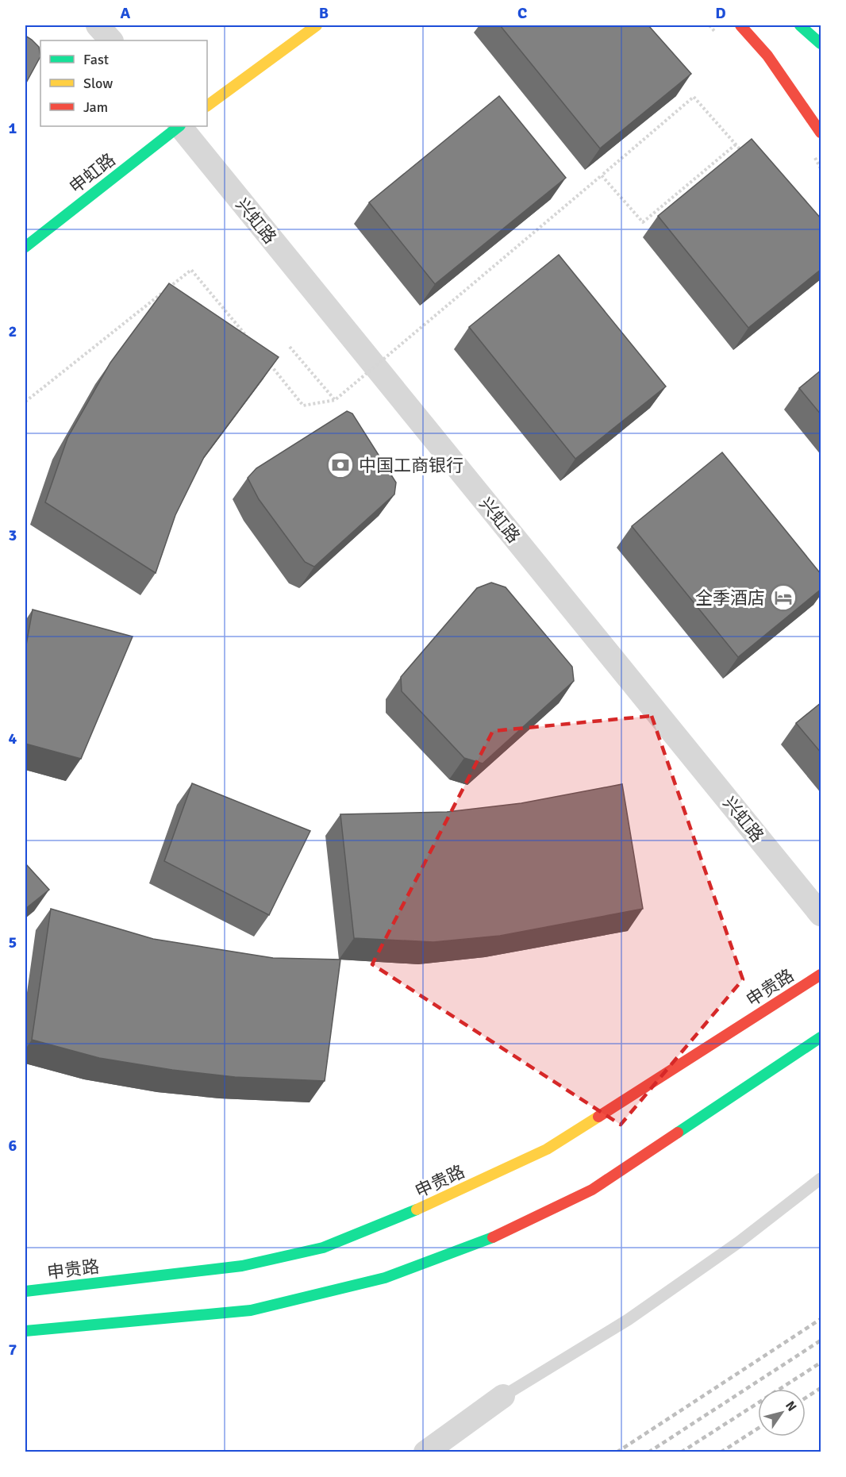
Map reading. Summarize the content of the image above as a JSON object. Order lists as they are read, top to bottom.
{
  "streets": {
    "main road": ["申虹路", "申贵路"],
    "street": ["兴虹路"]
  },
  "places": {
    "bank": ["中国工商银行"],
    "hotel": ["全季酒店"]
  },
  "legend": ["Fast", "Slow", "Jam"],
  "north": "top right",
  "grid": {
    "columns": [
      "A",
      "B",
      "C",
      "D"
    ],
    "rows": [
      "1",
      "2",
      "3",
      "4",
      "5",
      "6",
      "7"
    ]
  }
}
